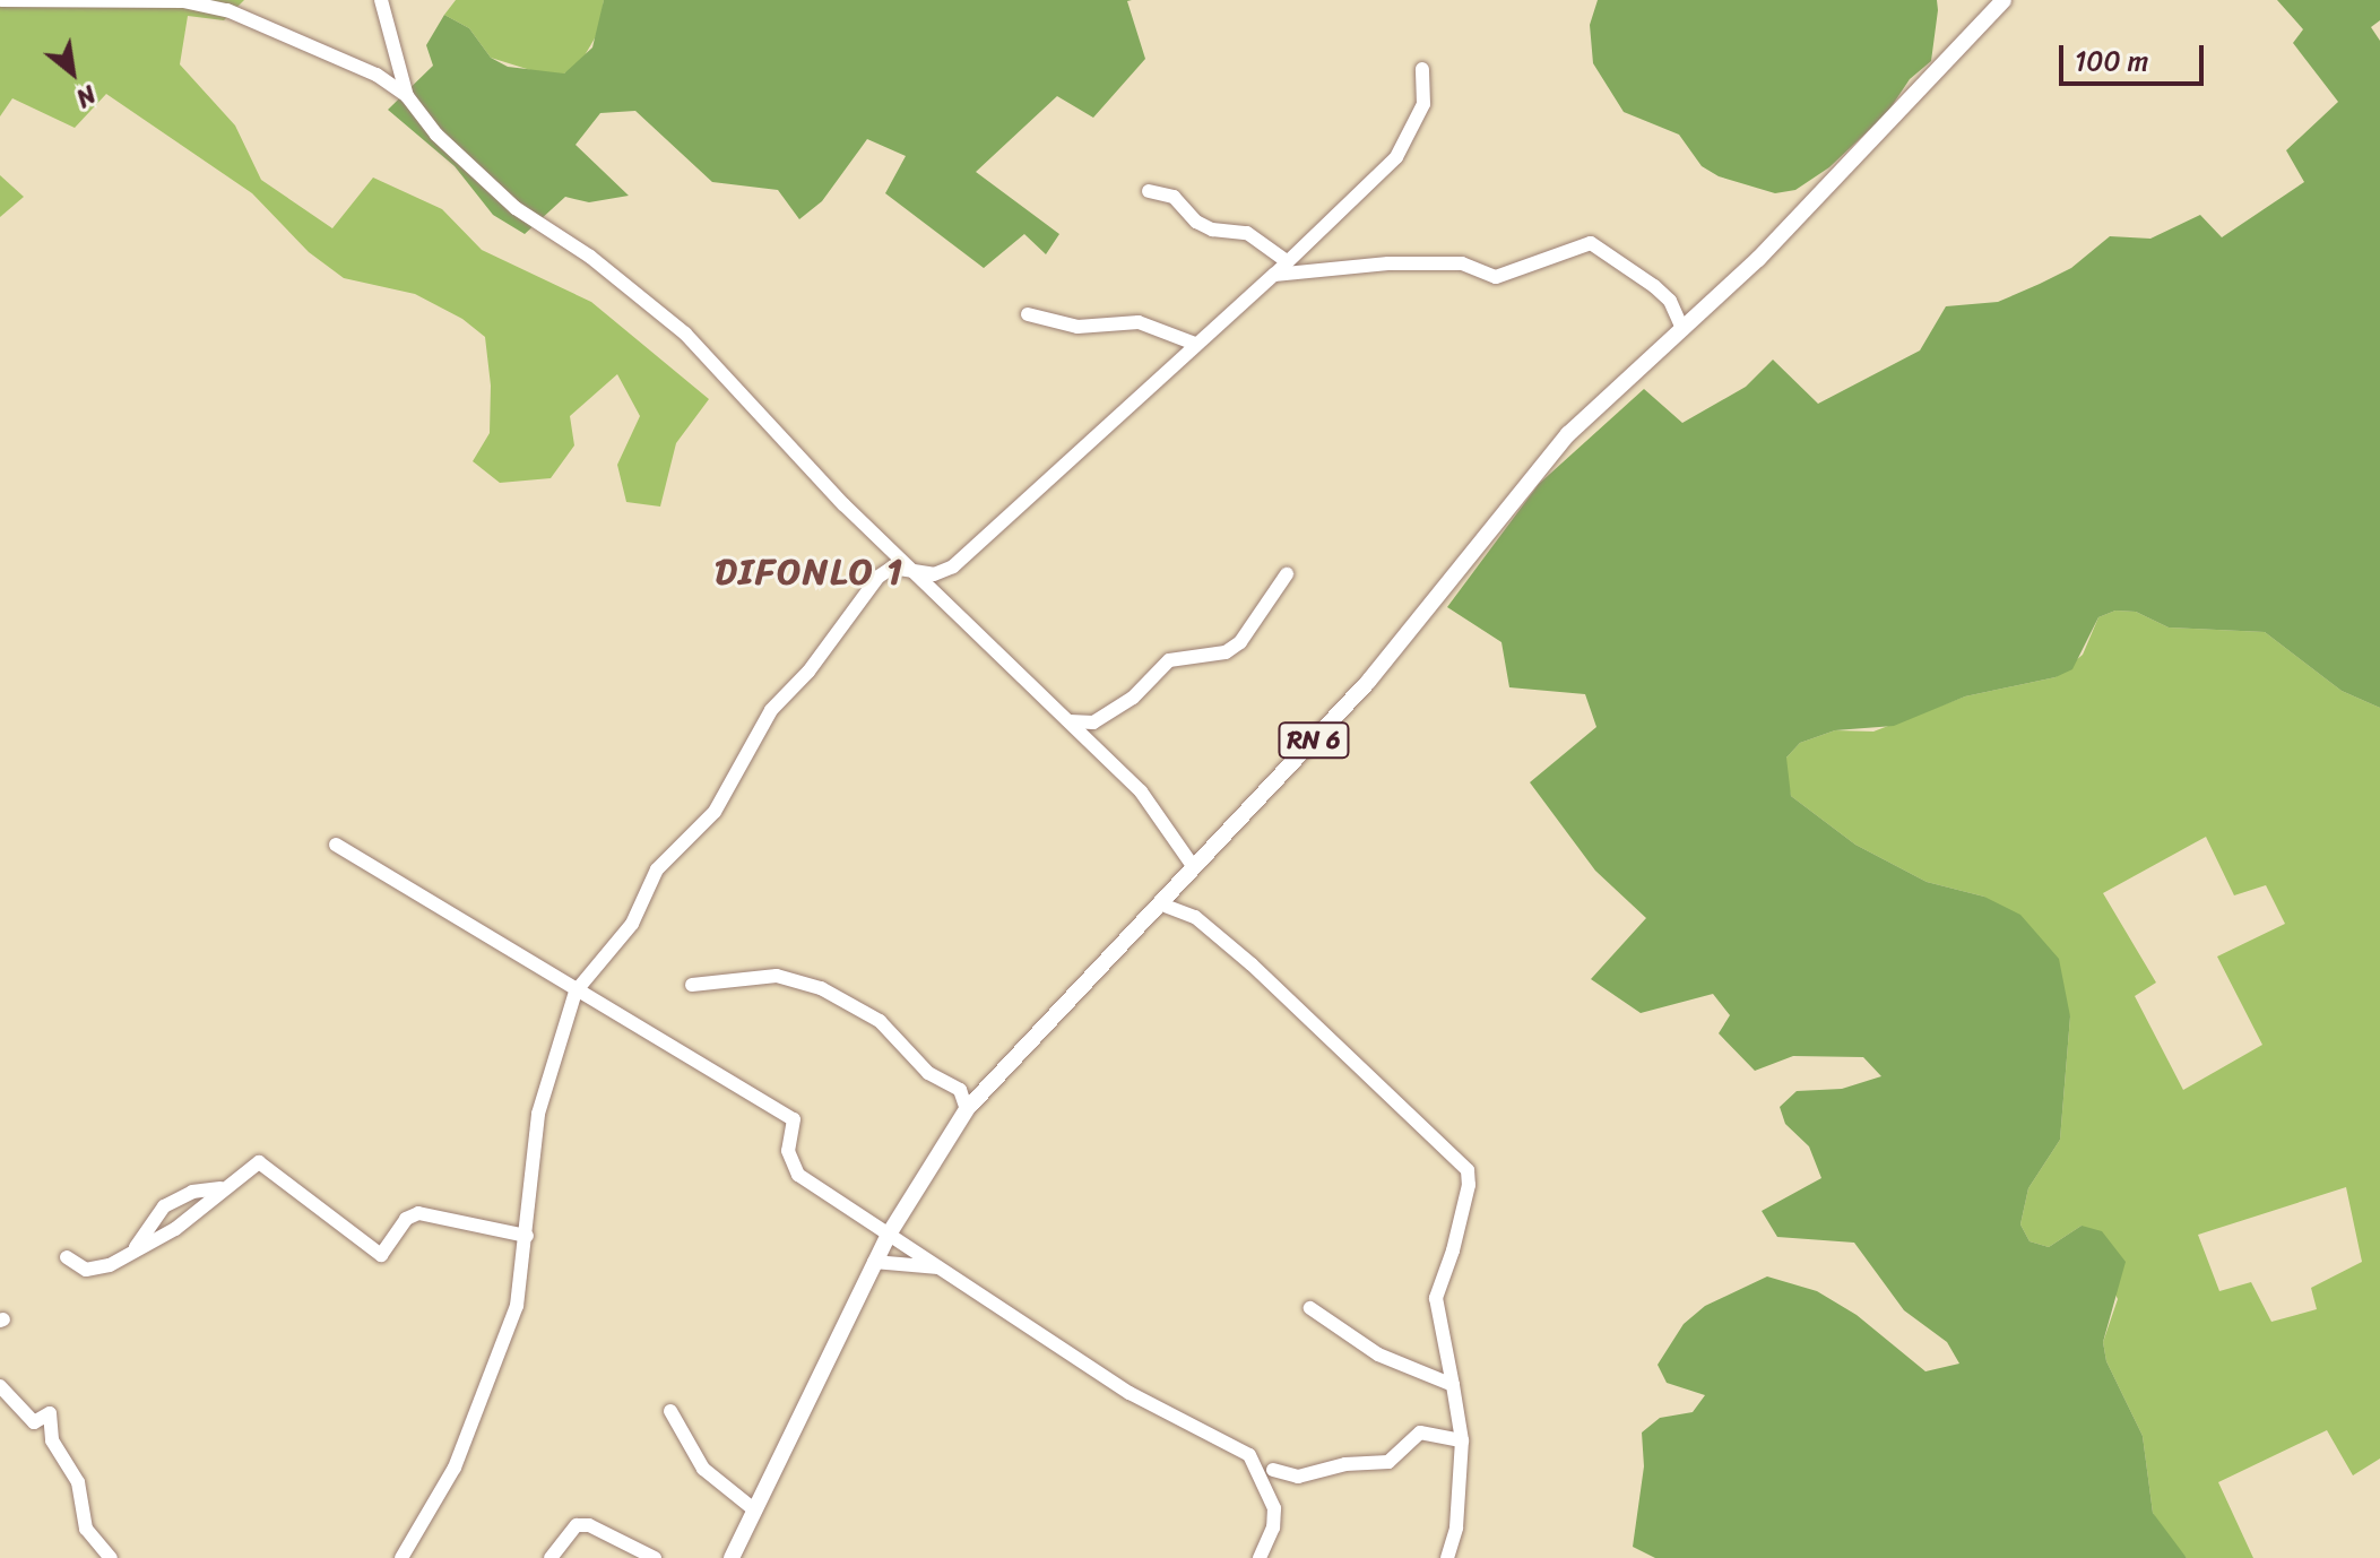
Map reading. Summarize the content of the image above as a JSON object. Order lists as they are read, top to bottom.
{
  "streets": {
    "main road": ["RN 6"]
  },
  "districts": ["DIFONLO 1"],
  "scale_bar": "100 m",
  "north": "bottom right"
}
